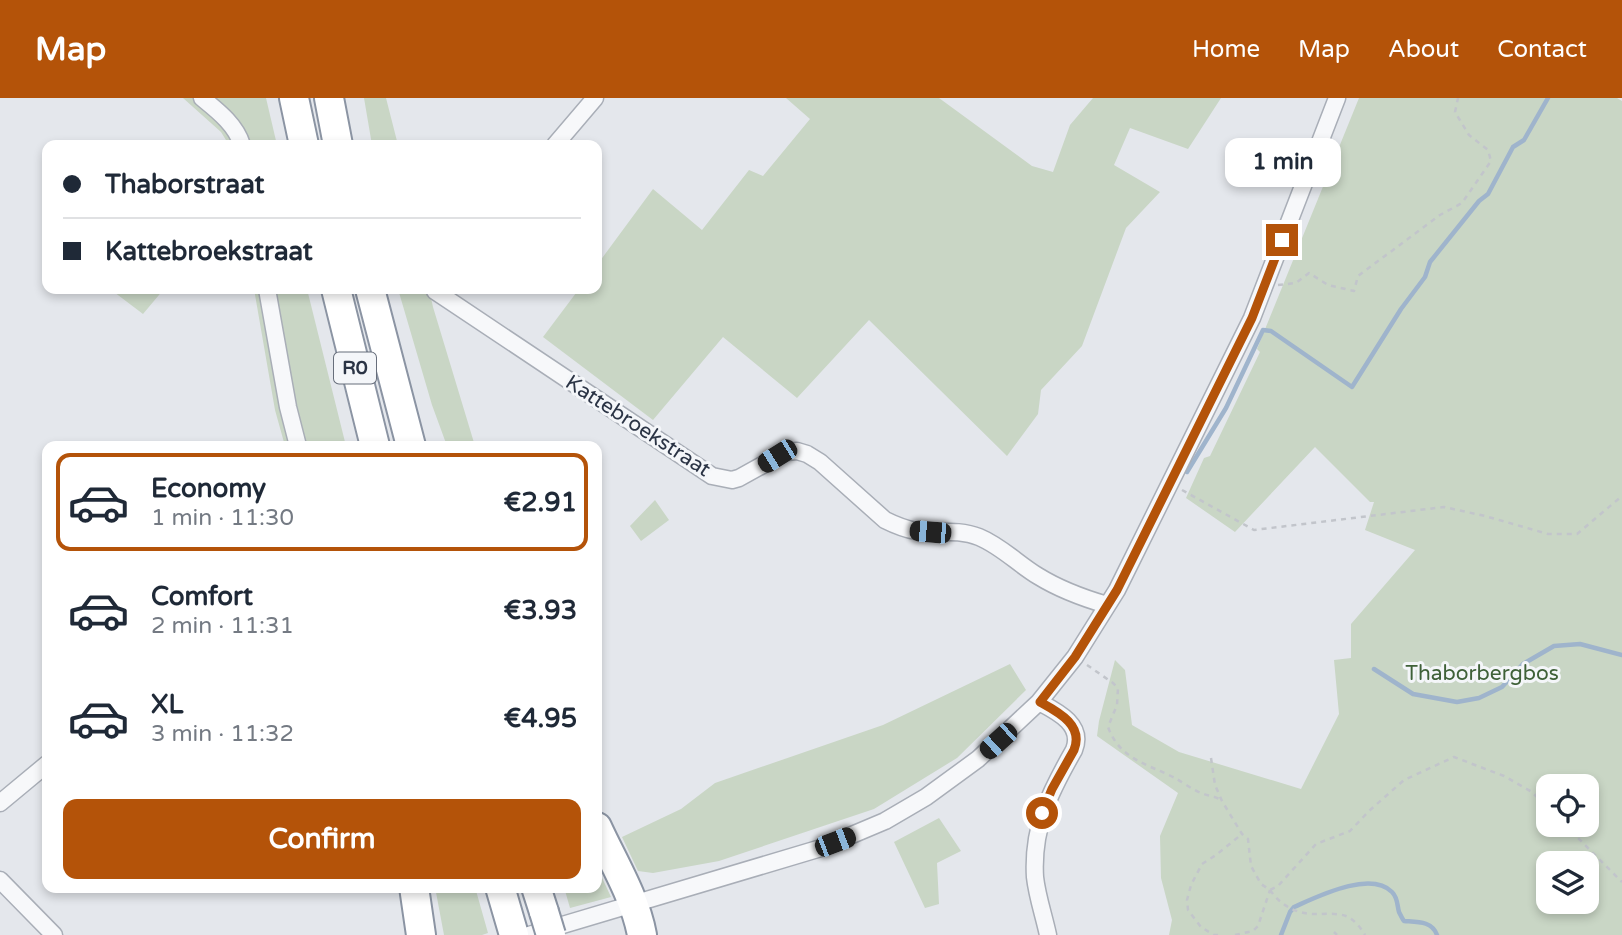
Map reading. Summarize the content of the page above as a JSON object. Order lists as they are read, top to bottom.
{
  "streets": {
    "highway": ["R0"],
    "street": ["Kattebroekstraat"]
  },
  "parks": ["Thaborbergbos"],
  "page": {
    "header": "Map",
    "nav": [
      "Home",
      "Map",
      "About",
      "Contact"
    ],
    "bubble": "1 min",
    "banner": ["Thaborstraat", "Kattebroekstraat"],
    "list": [
      {
        "name": "Economy",
        "note": "1 min · 11:30",
        "value": "€2.91"
      },
      {
        "name": "Comfort",
        "note": "2 min · 11:31",
        "value": "€3.93"
      },
      {
        "name": "XL",
        "note": "3 min · 11:32",
        "value": "€4.95"
      }
    ],
    "buttons": "Confirm"
  }
}
